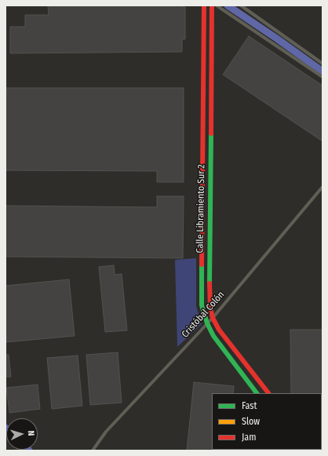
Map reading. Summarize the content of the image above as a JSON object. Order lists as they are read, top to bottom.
{
  "streets": {
    "main road": ["Calle Libramiento Sur 2"],
    "street": ["Cristóbal Colón"]
  },
  "crossings": [
    ["Calle Libramiento Sur 2", "Cristóbal Colón"]
  ],
  "legend": ["Fast", "Slow", "Jam"],
  "north": "right"
}
